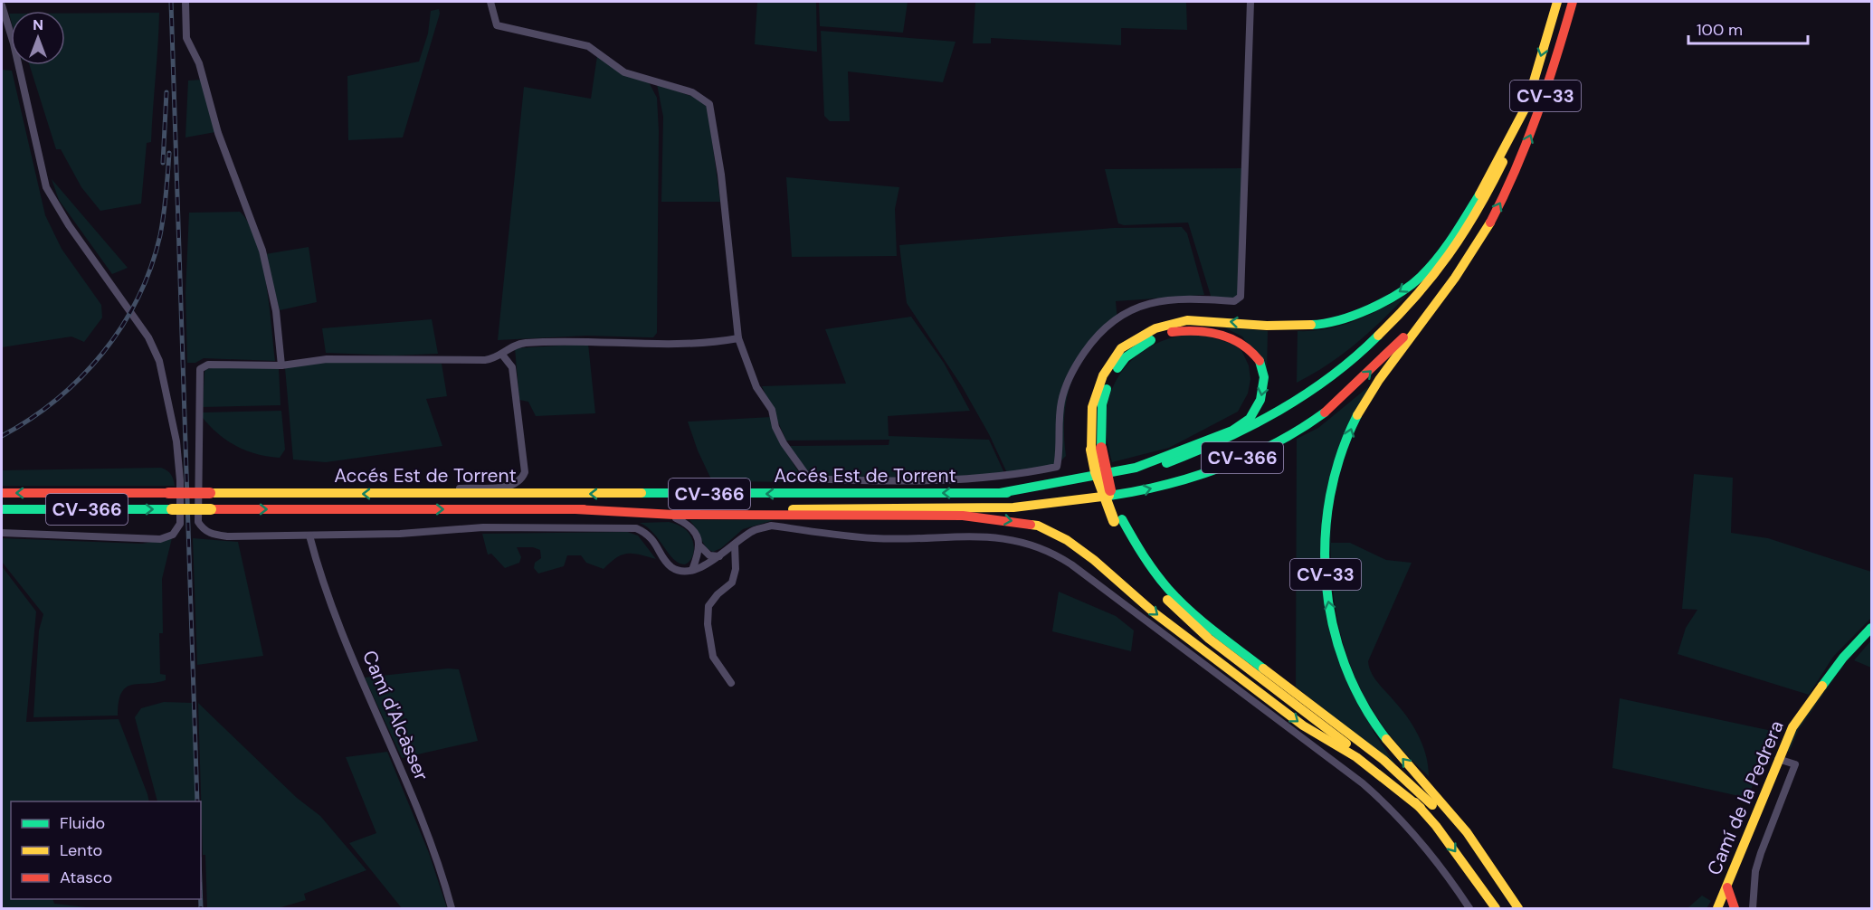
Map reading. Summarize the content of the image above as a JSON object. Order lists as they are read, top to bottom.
{
  "streets": {
    "main road": [
      "CV-33",
      "CV-366",
      "Accés Est de Torrent",
      "Camí de la Pedrera"
    ],
    "street": ["Camí d'Alcàsser"]
  },
  "crossings": [
    ["CV-33", "Accés Est de Torrent"]
  ],
  "legend": ["Fluido", "Lento", "Atasco"],
  "scale_bar": "100 m",
  "north": "top"
}
